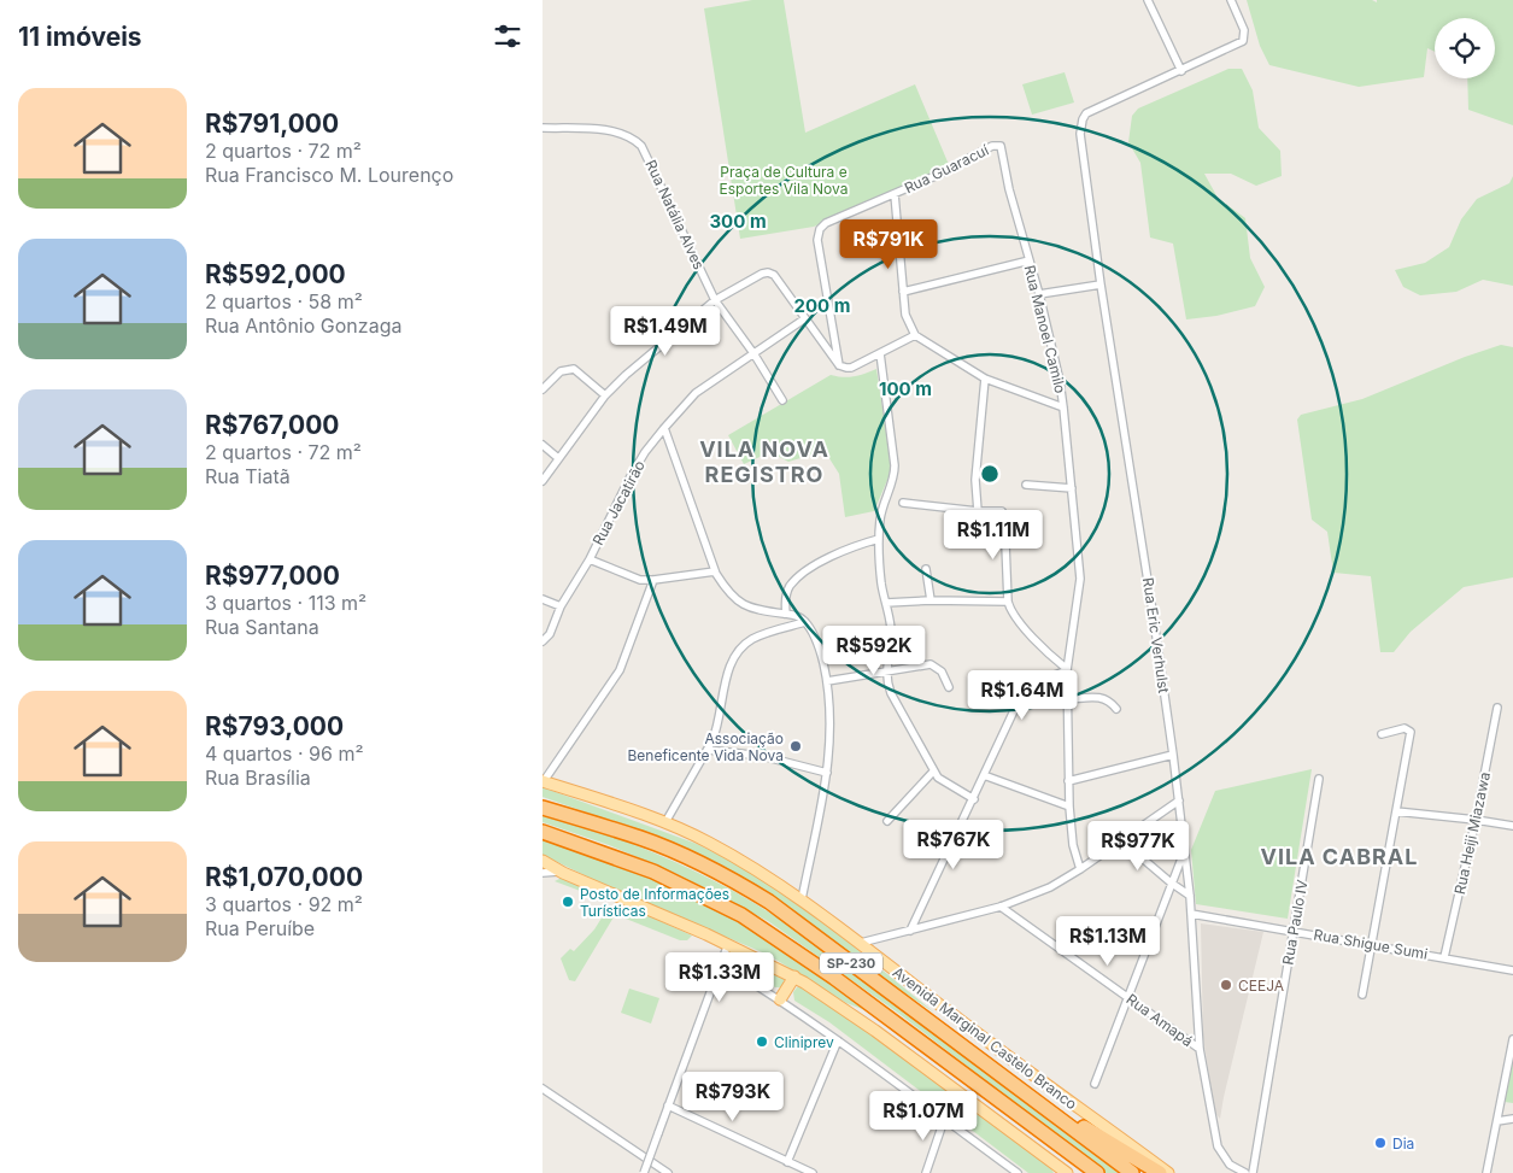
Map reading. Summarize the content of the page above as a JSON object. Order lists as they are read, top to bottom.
{
  "streets": {
    "highway": ["SP-230"],
    "main road": ["Avenida Marginal Castelo Branco"],
    "street": [
      "Rua Guaracuí",
      "Rua Natália Alves",
      "Rua Manoel Camilo",
      "Rua Jacatirão",
      "Rua Eric Verhulst",
      "Rua Heiji Miazawa",
      "Rua Paulo IV",
      "Rua Shigue Sumi",
      "Rua Amapá"
    ]
  },
  "crossings": [
    ["Rua Guaracuí", "Rua Manoel Camilo"],
    ["Rua Natália Alves", "Rua Jacatirão"],
    ["Rua Eric Verhulst", "Rua Shigue Sumi"],
    ["Rua Eric Verhulst", "Rua Amapá"],
    ["Rua Heiji Miazawa", "Rua Shigue Sumi"],
    ["Rua Paulo IV", "Rua Shigue Sumi"]
  ],
  "districts": ["VILA NOVA REGISTRO", "VILA CABRAL"],
  "parks": ["Praça de Cultura e Esportes Vila Nova"],
  "places": [
    "Associação Beneficente Vida Nova",
    "Posto de Informações Turísticas",
    "CEEJA",
    "Cliniprev",
    "Dia"
  ],
  "page": {
    "heading": "11 imóveis",
    "list": [
      {
        "name": "R$791,000",
        "note": "2 quartos · 72 m² · Rua Francisco M. Lourenço"
      },
      {
        "name": "R$592,000",
        "note": "2 quartos · 58 m² · Rua Antônio Gonzaga"
      },
      {
        "name": "R$767,000",
        "note": "2 quartos · 72 m² · Rua Tiatã"
      },
      {
        "name": "R$977,000",
        "note": "3 quartos · 113 m² · Rua Santana"
      },
      {
        "name": "R$793,000",
        "note": "4 quartos · 96 m² · Rua Brasília"
      },
      {
        "name": "R$1,070,000",
        "note": "3 quartos · 92 m² · Rua Peruíbe"
      }
    ],
    "price": [
      "R$791K",
      "R$1.49M",
      "R$1.11M",
      "R$592K",
      "R$1.64M",
      "R$767K",
      "R$977K",
      "R$1.13M",
      "R$1.33M",
      "R$793K",
      "R$1.07M"
    ]
  },
  "rings": ["300 m", "200 m", "100 m"]
}
